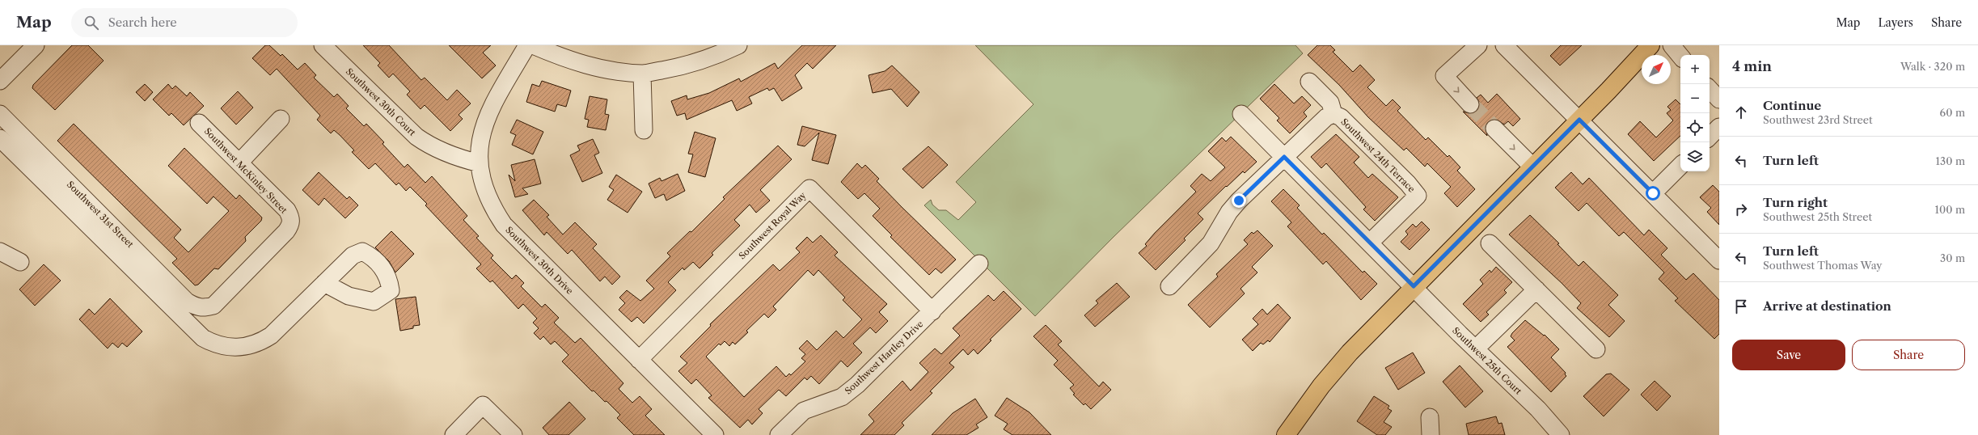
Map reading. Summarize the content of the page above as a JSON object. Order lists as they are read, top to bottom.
{
  "streets": {
    "street": [
      "Southwest 30th Court",
      "Southwest 24th Terrace",
      "Southwest McKinley Street",
      "Southwest 31st Street",
      "Southwest Royal Way",
      "Southwest 30th Drive",
      "Southwest Hartley Drive",
      "Southwest 25th Court"
    ]
  },
  "crossings": [
    ["Southwest 30th Court", "Southwest 30th Drive"],
    ["Southwest 24th Terrace", "Southwest 25th Court"],
    ["Southwest McKinley Street", "Southwest 31st Street"],
    ["Southwest Royal Way", "Southwest 30th Drive"],
    ["Southwest Royal Way", "Southwest Hartley Drive"]
  ],
  "north": "top right",
  "page": {
    "header": "Map",
    "search": "Search here",
    "nav": ["Map", "Layers", "Share"],
    "heading": ["4 min", "Walk · 320 m"],
    "map_buttons": ["+", "−"],
    "list": [
      ["Continue", "Southwest 23rd Street", "60 m"],
      ["Turn left", "130 m"],
      ["Turn right", "Southwest 25th Street", "100 m"],
      ["Turn left", "Southwest Thomas Way", "30 m"],
      "Arrive at destination"
    ],
    "buttons": ["Save", "Share"]
  }
}
